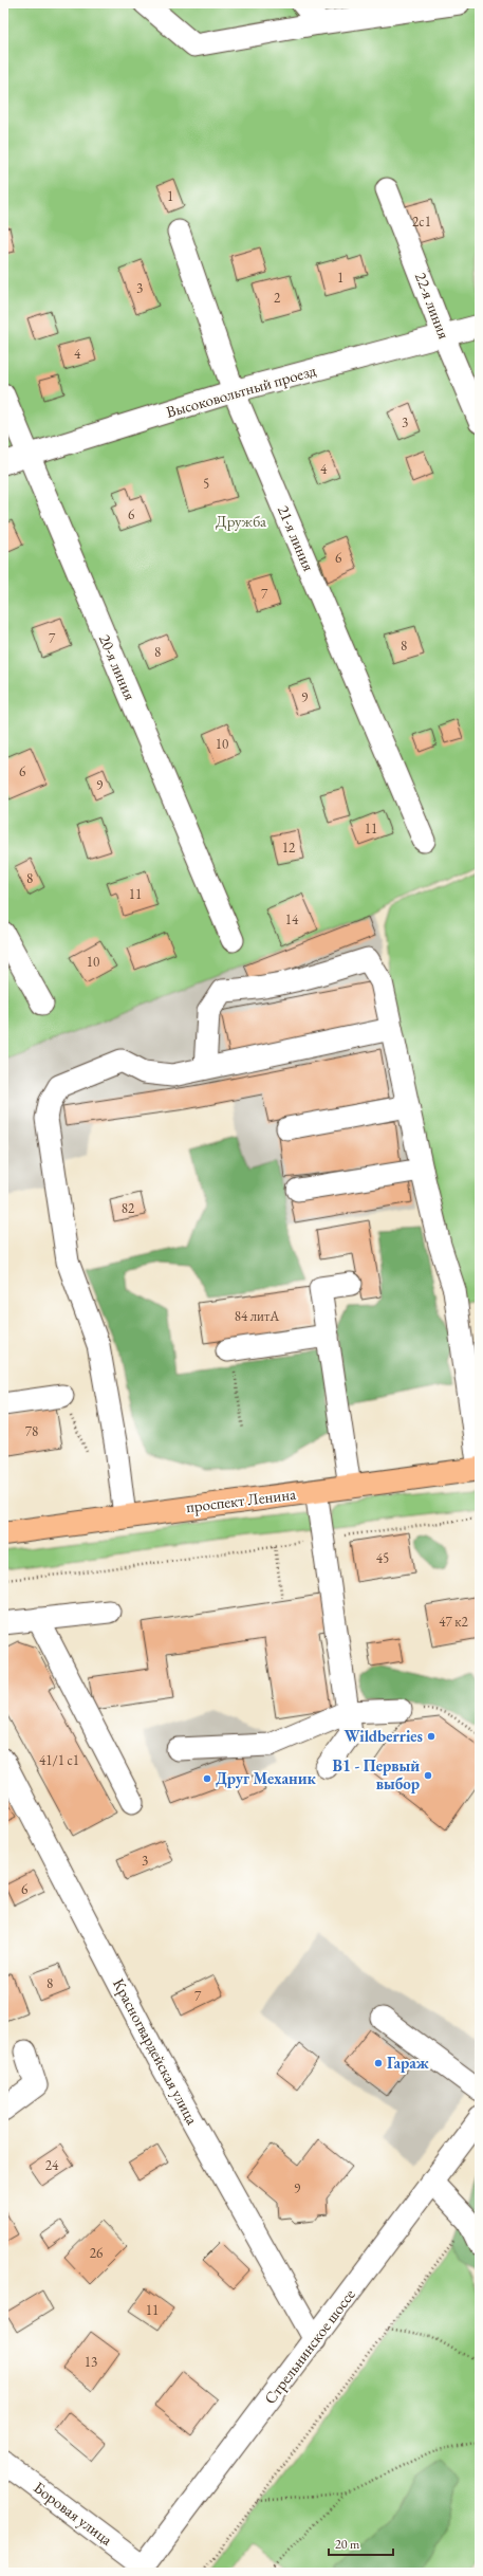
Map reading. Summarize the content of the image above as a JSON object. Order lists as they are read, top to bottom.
{
  "streets": {
    "main road": ["проспект Ленина"],
    "street": [
      "22-я линия",
      "Высоковольтный проезд",
      "21-я линия",
      "20-я линия",
      "Красногвардейская улица",
      "Стрельнинское шоссе",
      "Боровая улица"
    ]
  },
  "crossings": [
    ["22-я линия", "Высоковольтный проезд"],
    ["Высоковольтный проезд", "21-я линия"],
    ["Высоковольтный проезд", "20-я линия"],
    ["Красногвардейская улица", "Стрельнинское шоссе"],
    ["Стрельнинское шоссе", "Боровая улица"]
  ],
  "parks": ["Дружба"],
  "places": [
    "Wildberries",
    "В1 - Первый выбор",
    "Друг Механик",
    "Гараж"
  ],
  "house_numbers": [
    "1",
    "2с1",
    "1",
    "3",
    "2",
    "4",
    "3",
    "4",
    "5",
    "6",
    "6",
    "7",
    "7",
    "8",
    "8",
    "9",
    "10",
    "6",
    "9",
    "11",
    "12",
    "8",
    "11",
    "14",
    "10",
    "82",
    "84 литА",
    "78",
    "45",
    "47 к2",
    "41/1 с1",
    "3",
    "6",
    "8",
    "7",
    "24",
    "9",
    "26",
    "11",
    "13"
  ],
  "scale_bar": "20 m"
}
